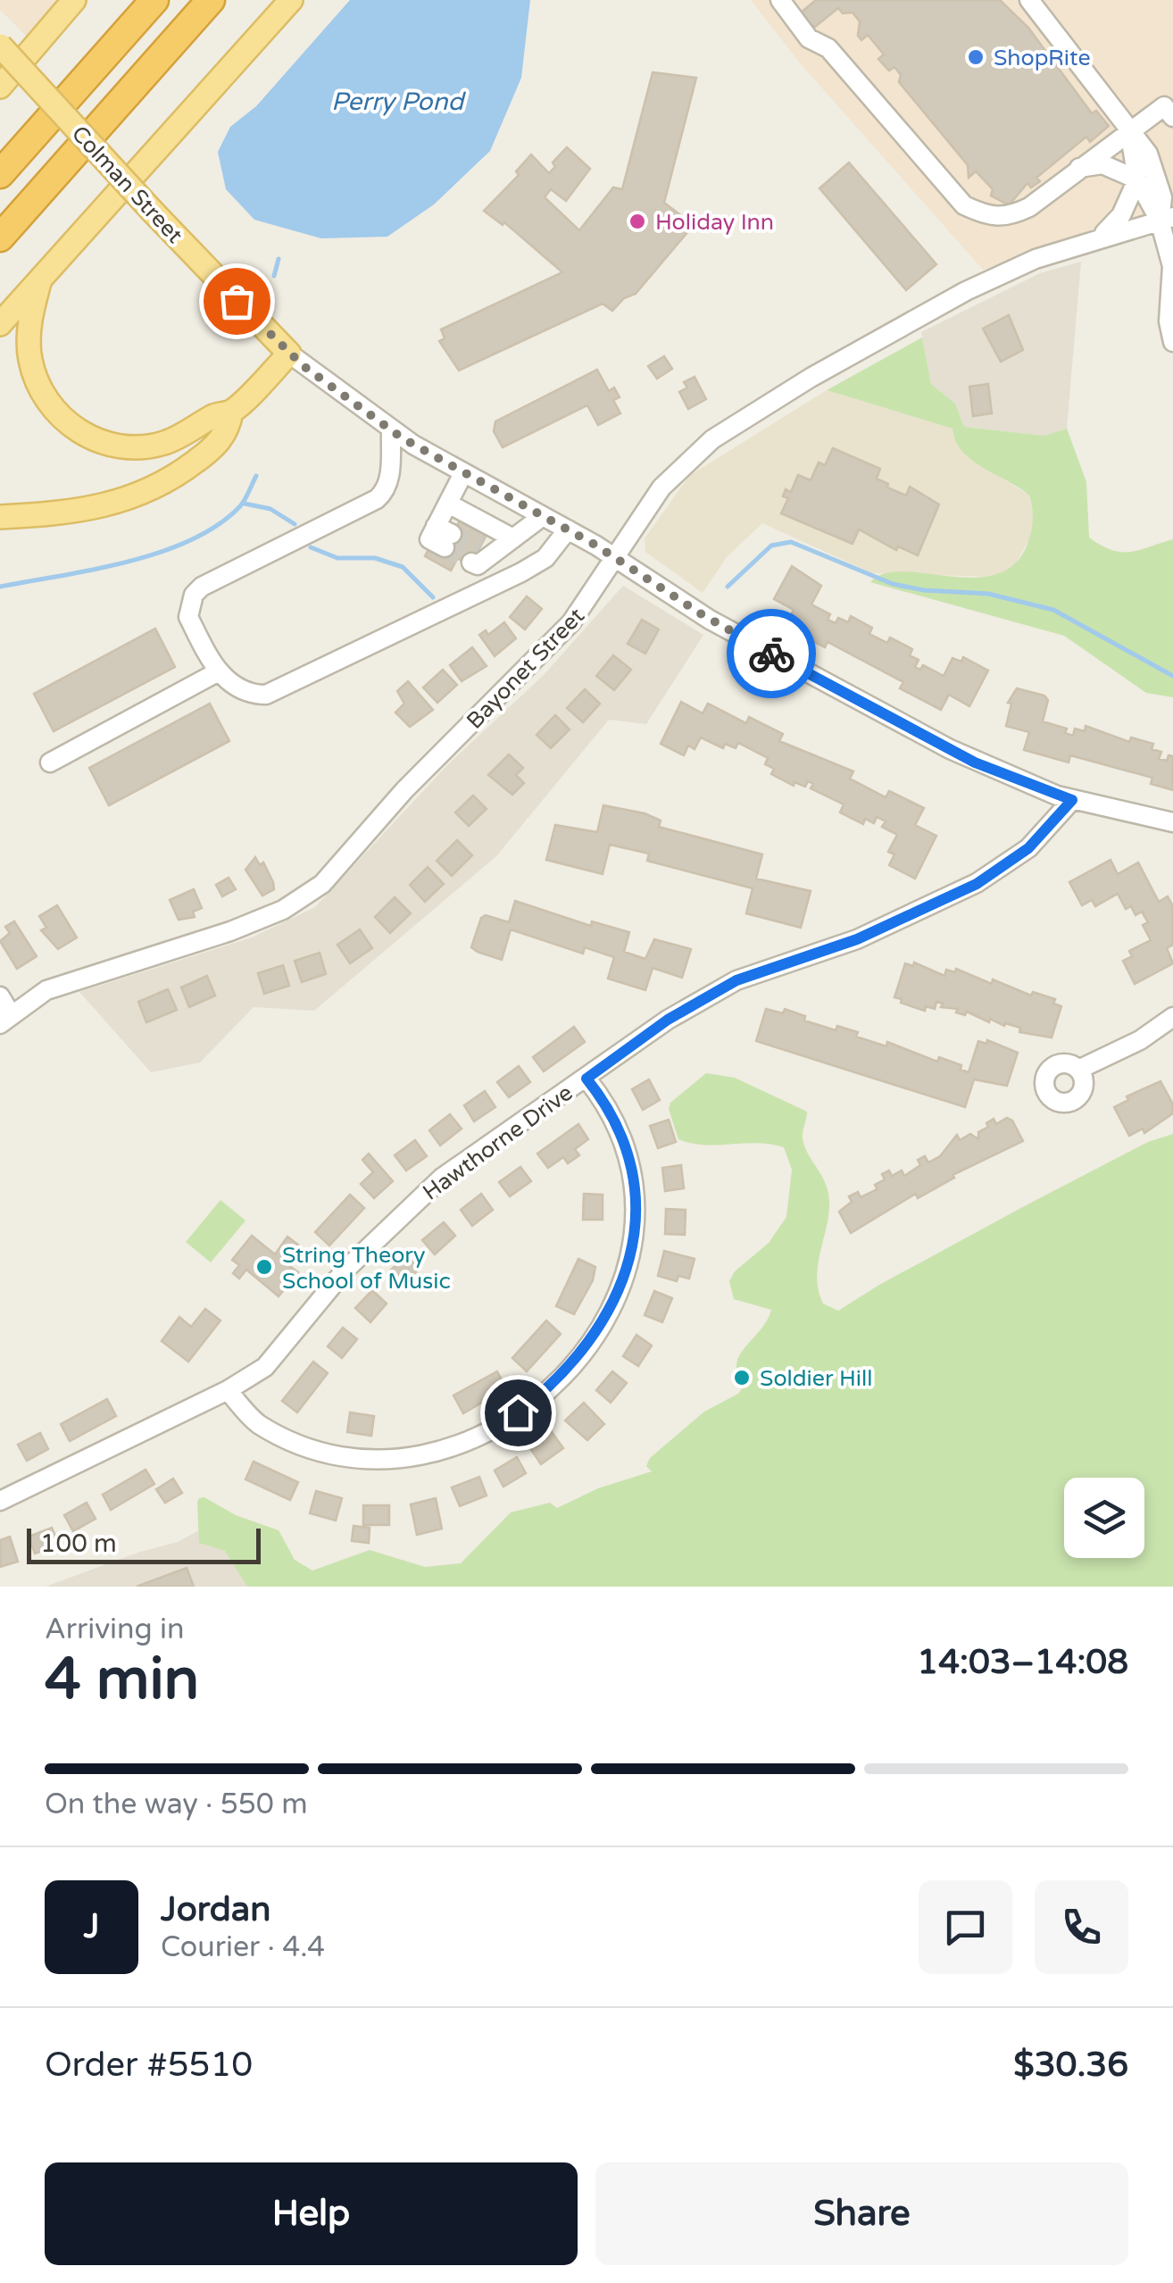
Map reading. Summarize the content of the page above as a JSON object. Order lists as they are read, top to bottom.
{
  "streets": {
    "main road": ["Colman Street"],
    "street": ["Bayonet Street", "Hawthorne Drive"]
  },
  "crossings": [
    ["Colman Street", "Bayonet Street"],
    ["Colman Street", "Hawthorne Drive"]
  ],
  "water": ["Perry Pond"],
  "places": [
    "ShopRite",
    "Holiday Inn",
    "String Theory School of Music",
    "Soldier Hill"
  ],
  "scale_bar": "100 m",
  "page": {
    "scale": "100 m",
    "heading": ["4 min", "Arriving in", "14:03–14:08"],
    "panel": [
      "Jordan",
      "Courier · 4.4",
      "Order #5510",
      "$30.36"
    ],
    "bar": "On the way · 550 m",
    "round": "J",
    "buttons": ["Help", "Share"]
  }
}
